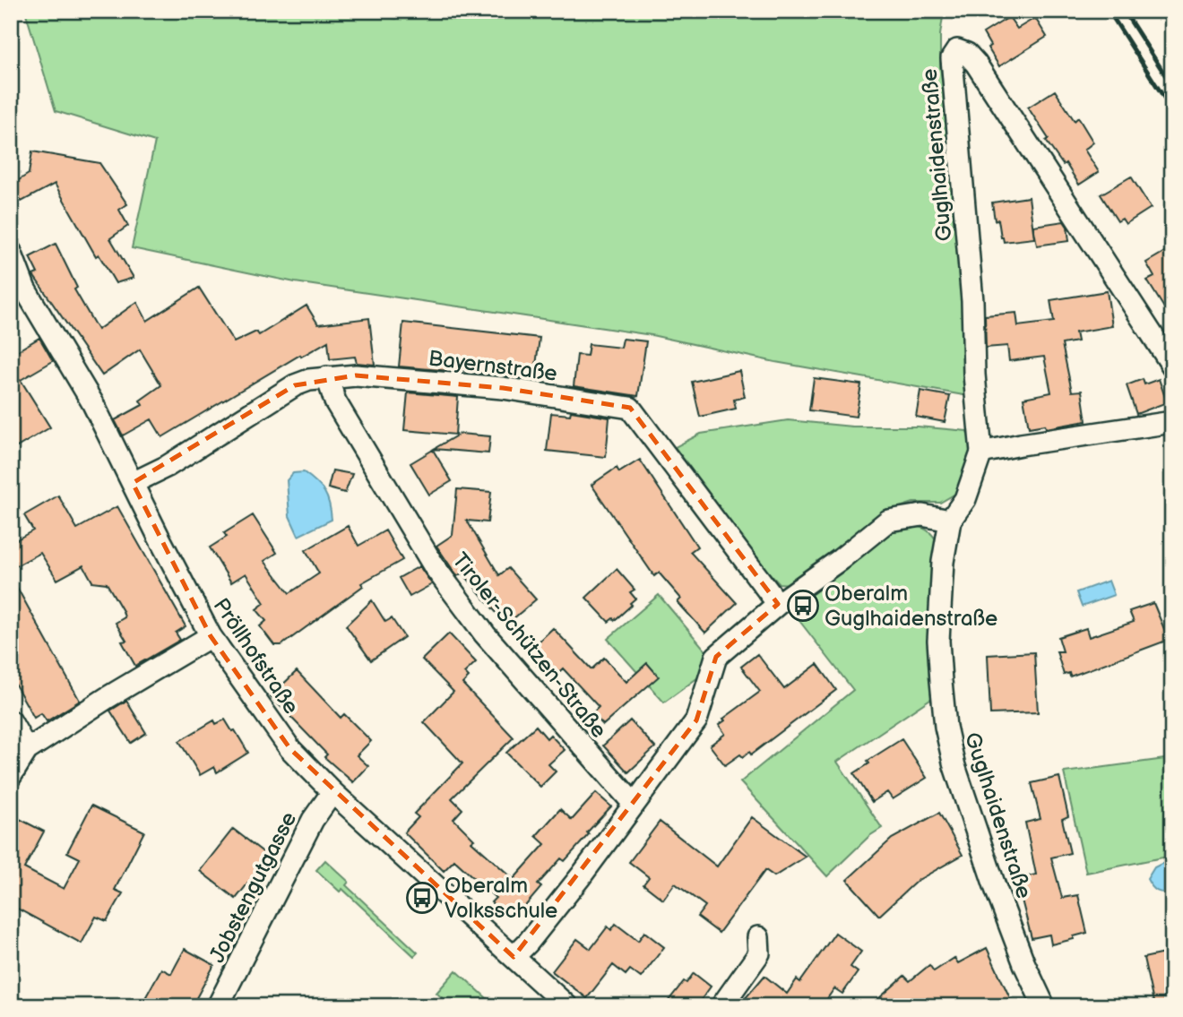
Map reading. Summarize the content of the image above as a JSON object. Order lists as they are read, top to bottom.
{
  "streets": {
    "street": [
      "Guglhaidenstraße",
      "Bayernstraße",
      "Tiroler-Schützen-Straße",
      "Pröllhofstraße",
      "Jobstengutgasse"
    ]
  },
  "crossings": [
    ["Bayernstraße", "Tiroler-Schützen-Straße"],
    ["Bayernstraße", "Pröllhofstraße"],
    ["Pröllhofstraße", "Jobstengutgasse"]
  ],
  "places": {
    "bus stop": ["Oberalm Guglhaidenstraße", "Oberalm Volksschule"]
  }
}
